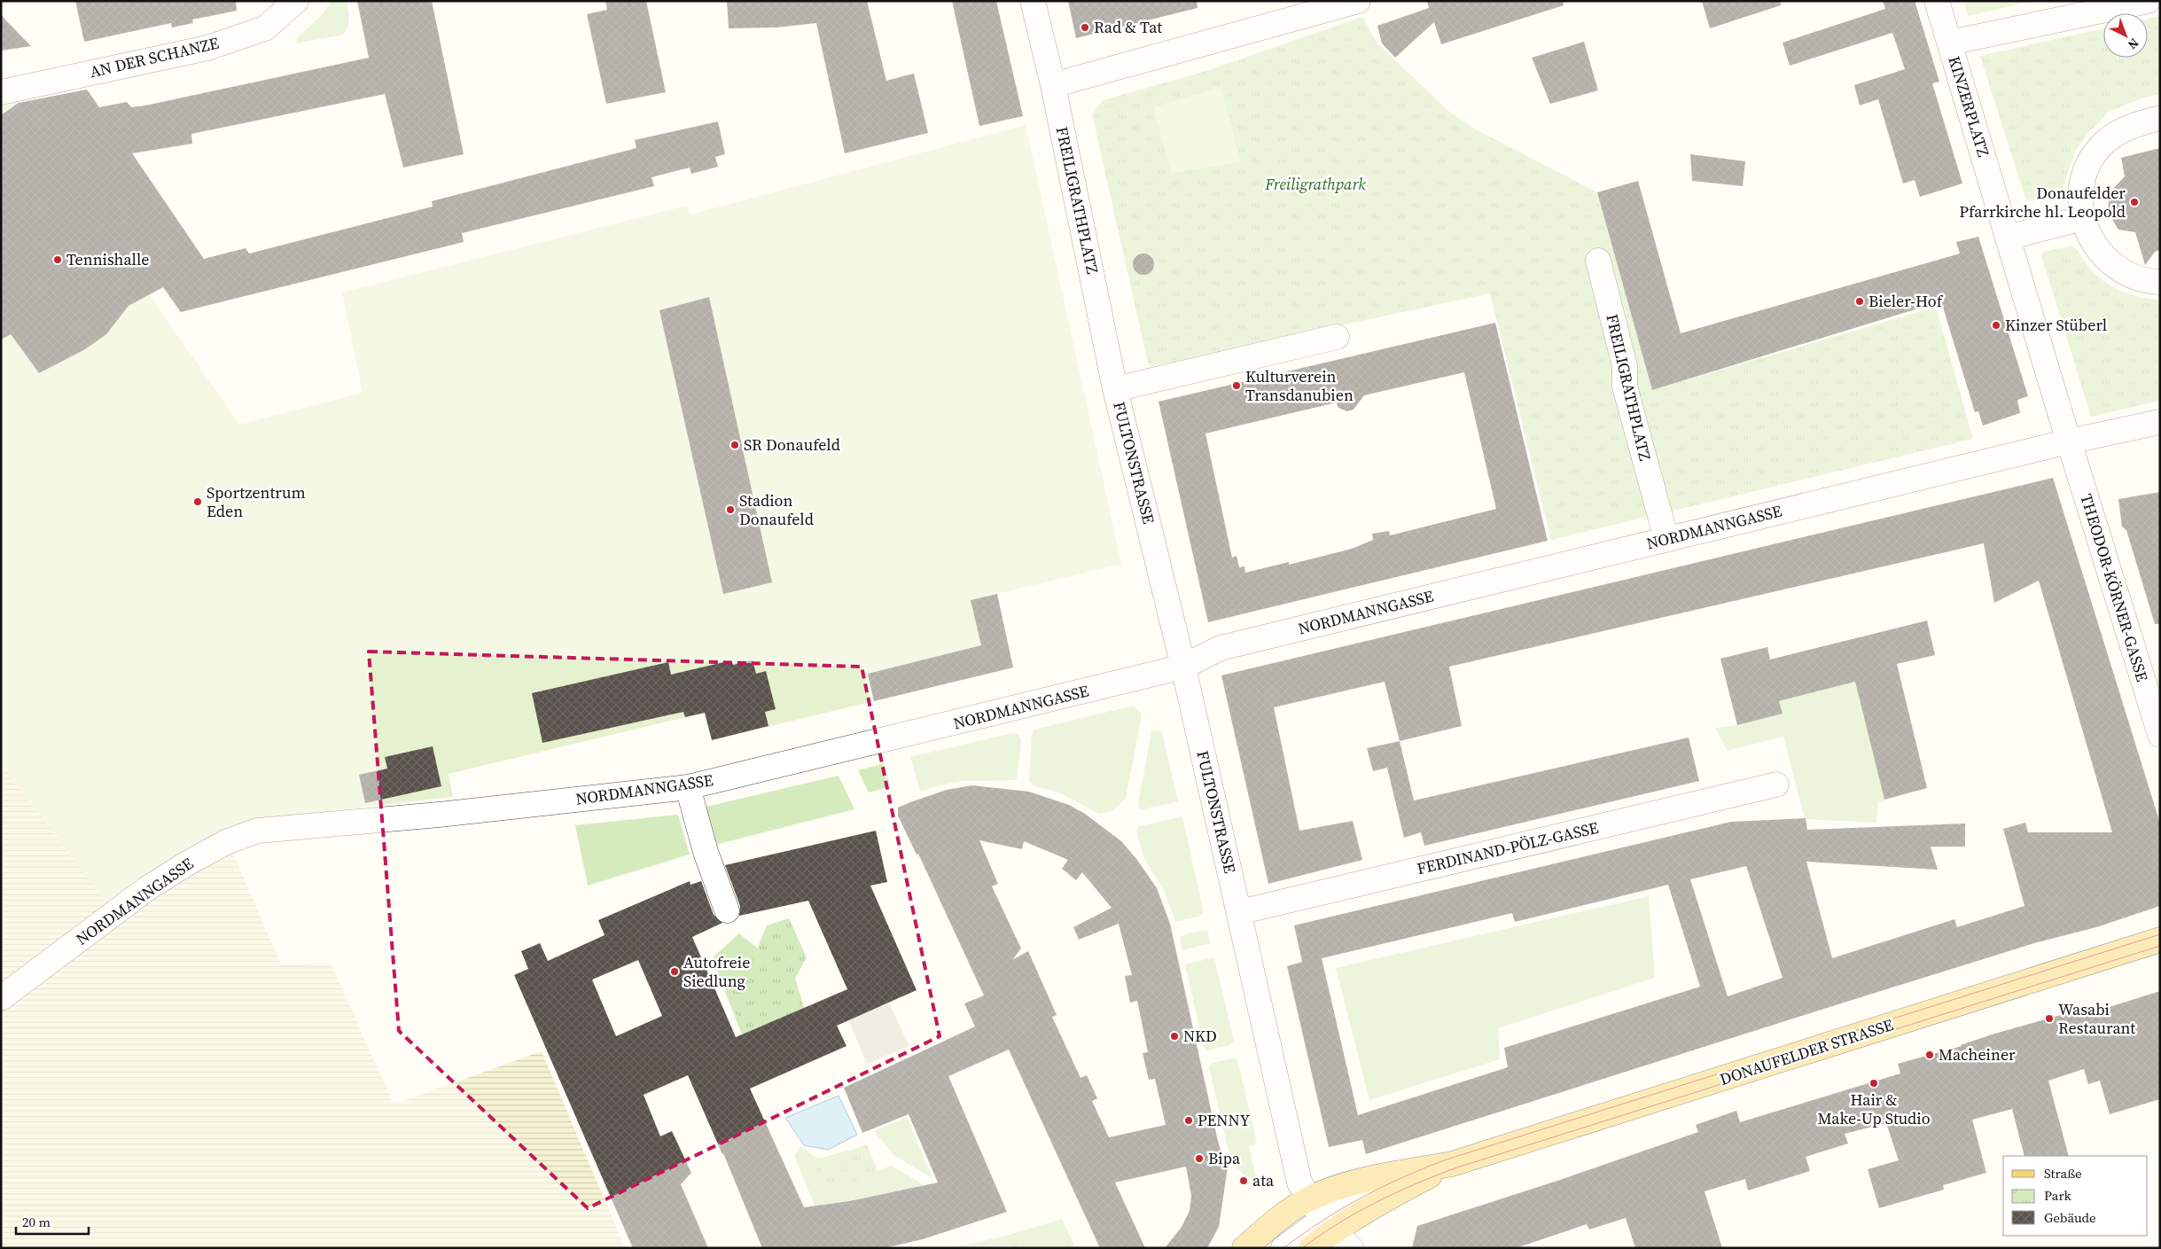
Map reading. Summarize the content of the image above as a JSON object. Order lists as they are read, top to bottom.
{
  "streets": {
    "main road": ["DONAUFELDER STRASSE"],
    "street": [
      "AN DER SCHANZE",
      "KINZERPLATZ",
      "FREILIGRATHPLATZ",
      "FULTONSTRASSE",
      "NORDMANNGASSE",
      "THEODOR-KÖRNER-GASSE",
      "FERDINAND-PÖLZ-GASSE"
    ]
  },
  "crossings": [
    ["KINZERPLATZ", "NORDMANNGASSE"],
    ["KINZERPLATZ", "THEODOR-KÖRNER-GASSE"],
    ["FREILIGRATHPLATZ", "FULTONSTRASSE"],
    ["FREILIGRATHPLATZ", "NORDMANNGASSE"],
    ["FULTONSTRASSE", "NORDMANNGASSE"],
    ["FULTONSTRASSE", "FERDINAND-PÖLZ-GASSE"],
    ["FULTONSTRASSE", "DONAUFELDER STRASSE"],
    ["NORDMANNGASSE", "THEODOR-KÖRNER-GASSE"]
  ],
  "parks": ["Freiligrathpark"],
  "places": [
    "Rad & Tat",
    "Donaufelder Pfarrkirche hl. Leopold",
    "Tennishalle",
    "Bieler-Hof",
    "Kinzer Stüberl",
    "Kulturverein Transdanubien",
    "SR Donaufeld",
    "Sportzentrum Eden",
    "Stadion Donaufeld",
    "Autofreie Siedlung",
    "Wasabi Restaurant",
    "NKD",
    "Macheiner",
    "Hair & Make-Up Studio",
    "PENNY",
    "Bipa",
    "ata"
  ],
  "legend": ["Straße", "Park", "Gebäude"],
  "scale_bar": "20 m",
  "north": "bottom right"
}
